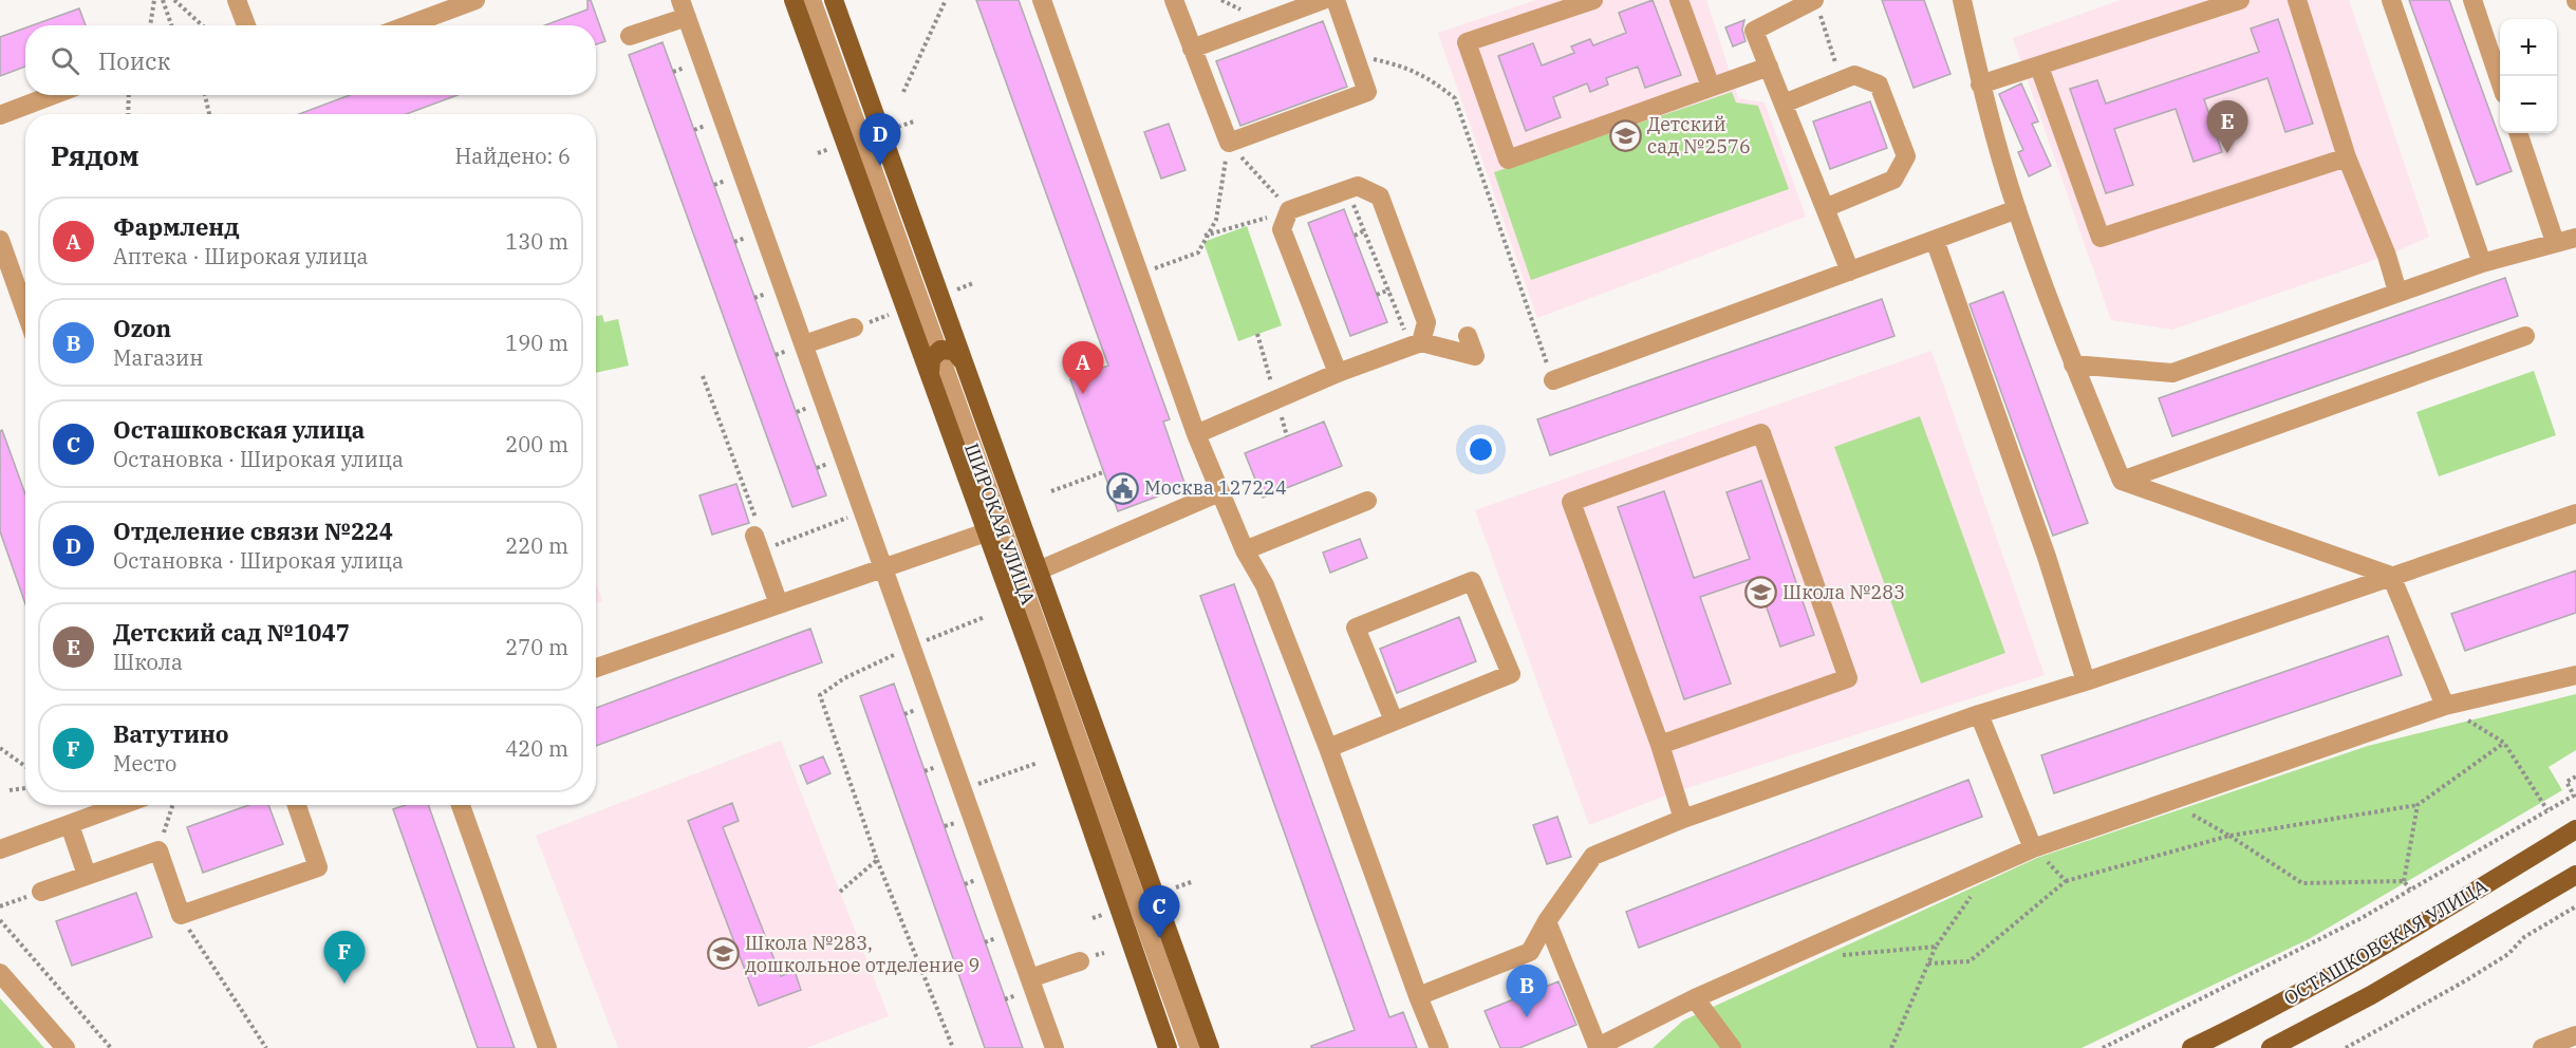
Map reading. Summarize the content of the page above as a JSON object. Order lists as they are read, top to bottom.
{
  "streets": {
    "main road": ["ШИРОКАЯ УЛИЦА", "ОСТАШКОВСКАЯ УЛИЦА"]
  },
  "places": {
    "school or university": ["Детский сад №2576", "Школа №283", "Школа №283, дошкольное отделение 9"],
    "public building": ["Москва 127224"]
  },
  "page": {
    "map_buttons": ["+", "−"],
    "search": "Поиск",
    "pins": [
      "E",
      "D",
      "A",
      "C",
      "F",
      "B"
    ],
    "heading": ["Рядом", "Найдено: 6"],
    "list": [
      {
        "mark": "A",
        "name": "Фармленд",
        "note": "Аптека · Широкая улица",
        "value": "130 m"
      },
      {
        "mark": "B",
        "name": "Ozon",
        "note": "Магазин",
        "value": "190 m"
      },
      {
        "mark": "C",
        "name": "Осташковская улица",
        "note": "Остановка · Широкая улица",
        "value": "200 m"
      },
      {
        "mark": "D",
        "name": "Отделение связи №224",
        "note": "Остановка · Широкая улица",
        "value": "220 m"
      },
      {
        "mark": "E",
        "name": "Детский сад №1047",
        "note": "Школа",
        "value": "270 m"
      },
      {
        "mark": "F",
        "name": "Ватутино",
        "note": "Место",
        "value": "420 m"
      }
    ]
  }
}
